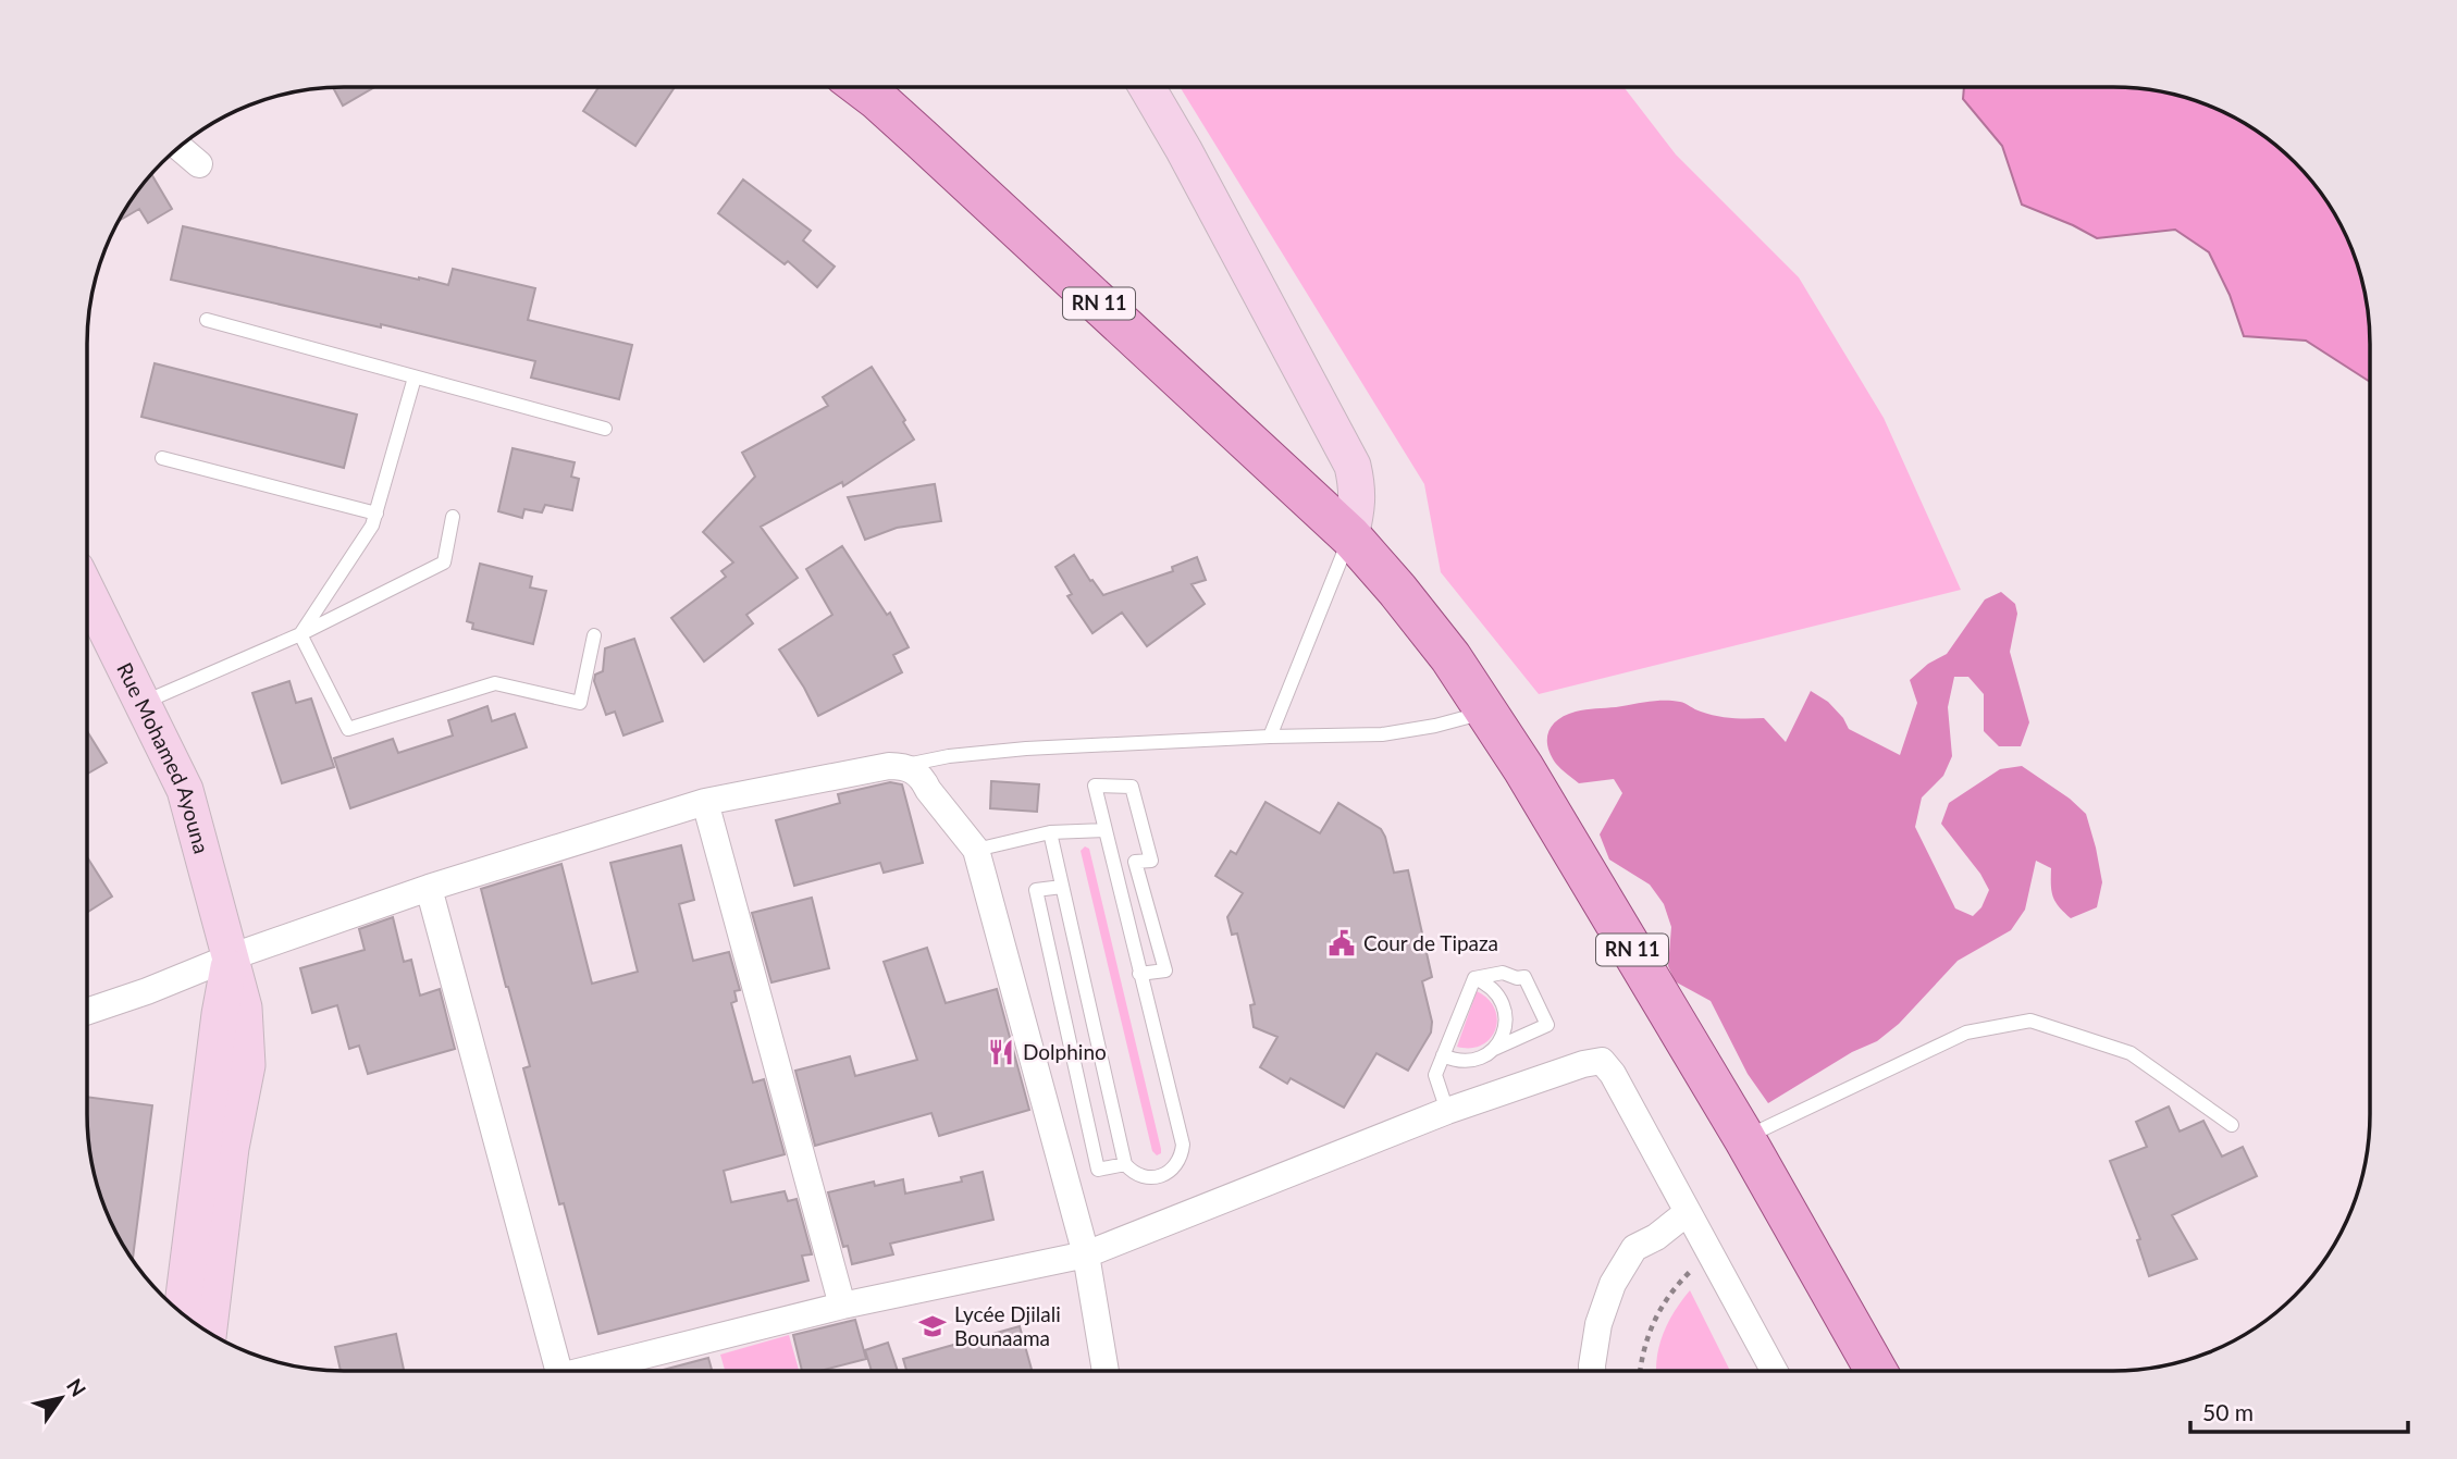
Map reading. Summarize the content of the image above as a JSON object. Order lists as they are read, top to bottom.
{
  "streets": {
    "main road": ["RN 11", "Rue Mohamed Ayouna"]
  },
  "places": {
    "public building": ["Cour de Tipaza"],
    "restaurant": ["Dolphino"],
    "school or university": ["Lycée Djilali Bounaama"]
  },
  "scale_bar": "50 m",
  "north": "top right"
}
